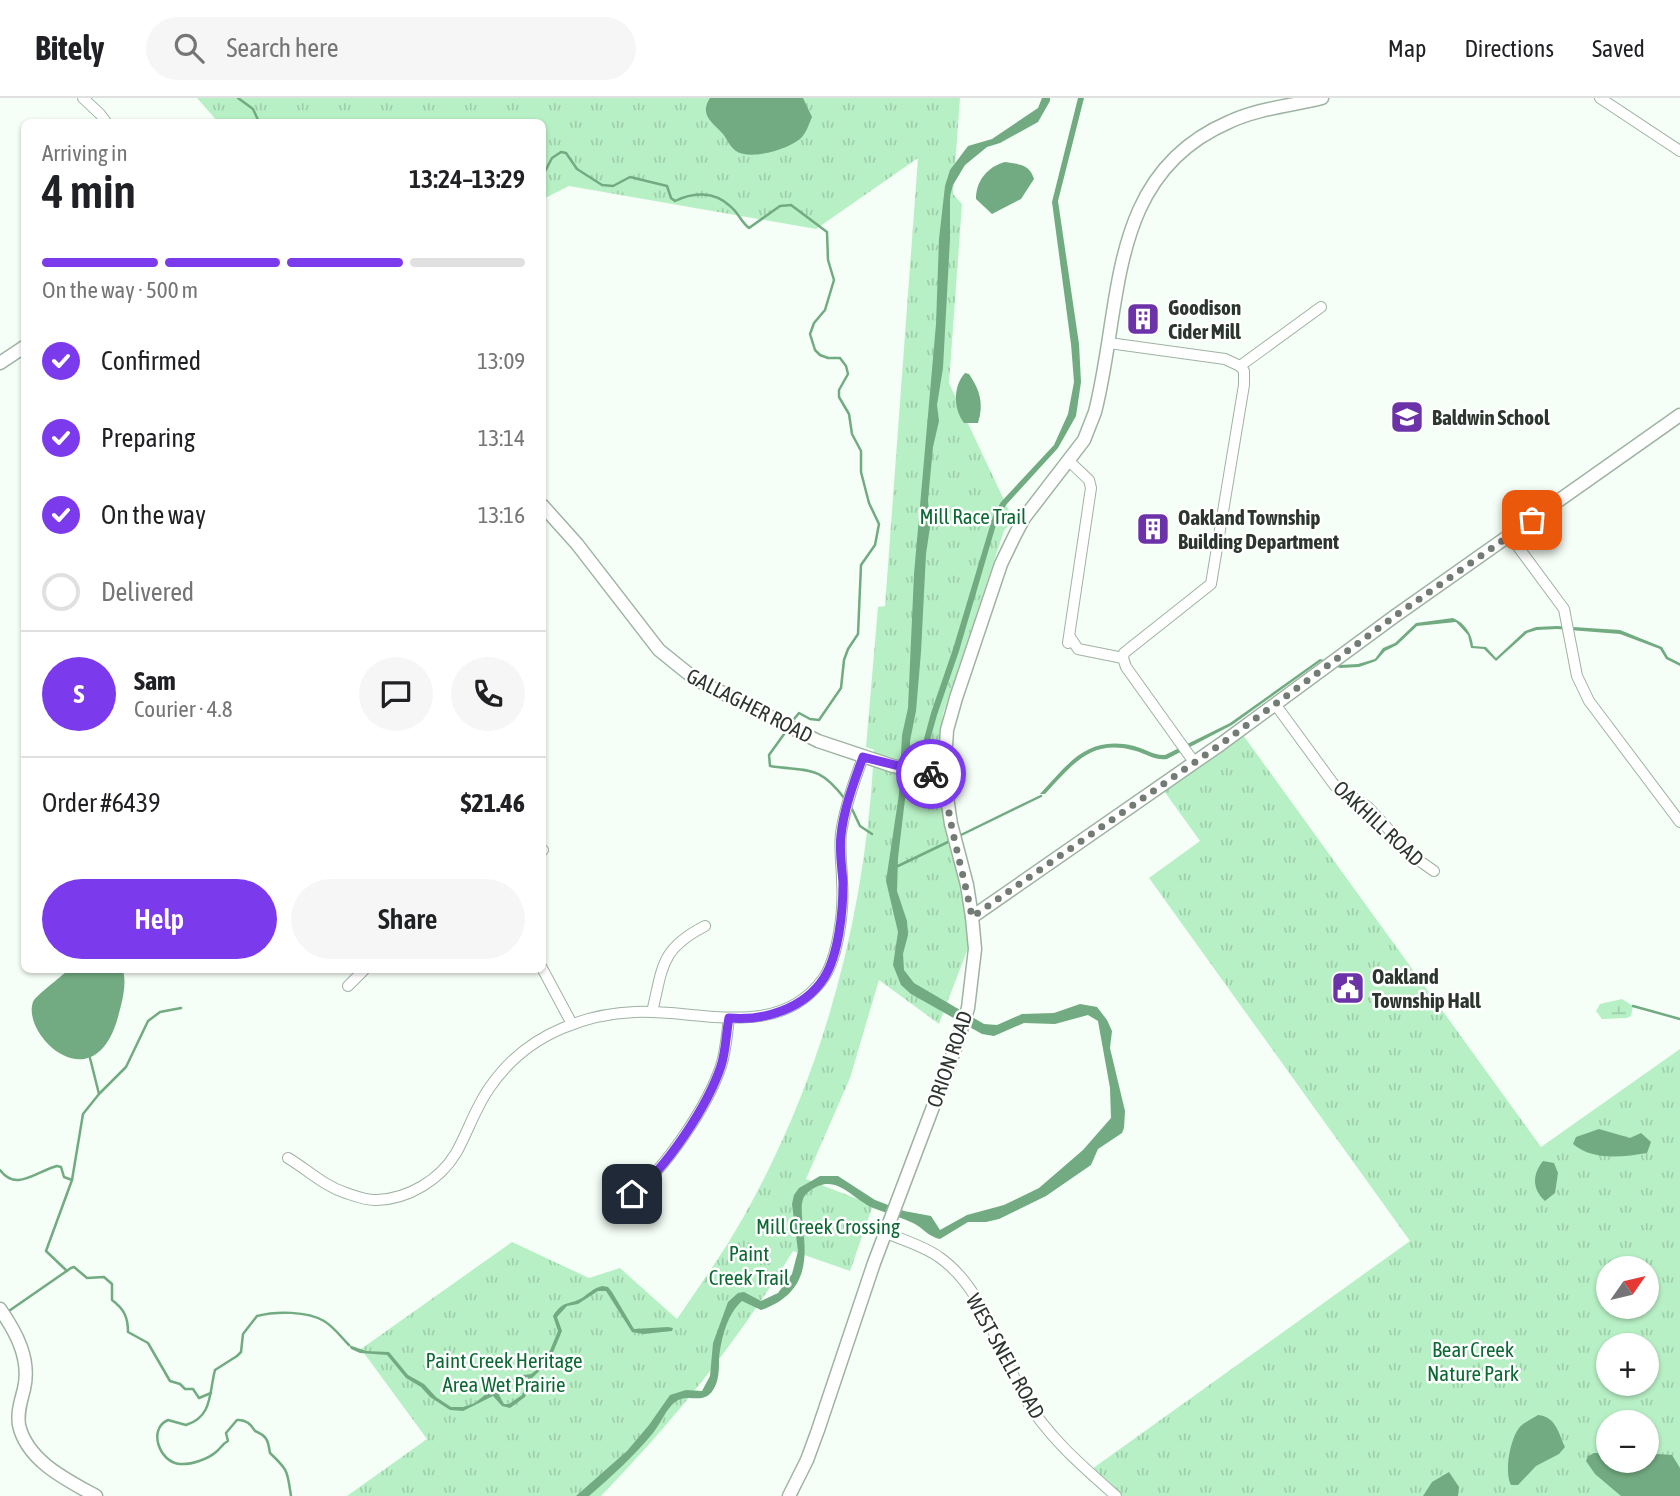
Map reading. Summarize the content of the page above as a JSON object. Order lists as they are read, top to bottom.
{
  "streets": {
    "street": [
      "GALLAGHER ROAD",
      "OAKHILL ROAD",
      "ORION ROAD",
      "WEST SNELL ROAD"
    ]
  },
  "crossings": [
    ["GALLAGHER ROAD", "ORION ROAD"],
    ["ORION ROAD", "WEST SNELL ROAD"]
  ],
  "parks": [
    "Mill Race Trail",
    "Mill Creek Crossing",
    "Paint Creek Trail",
    "Bear Creek Nature Park",
    "Paint Creek Heritage Area Wet Prairie"
  ],
  "places": {
    "building": ["Goodison Cider Mill", "Oakland Township Building Department"],
    "school or university": ["Baldwin School"],
    "public building": ["Oakland Township Hall"]
  },
  "north": "top right",
  "page": {
    "header": "Bitely",
    "search": "Search here",
    "nav": ["Map", "Directions", "Saved"],
    "heading": ["4 min", "Arriving in", "13:24–13:29"],
    "panel": [
      "Sam",
      "Courier · 4.8",
      "Order #6439",
      "$21.46"
    ],
    "bar": "On the way · 500 m",
    "list": [
      ["Confirmed", "13:09"],
      ["Preparing", "13:14"],
      ["On the way", "13:16"],
      "Delivered"
    ],
    "round": "S",
    "buttons": ["Help", "Share"],
    "map_buttons": ["+", "−"]
  }
}
